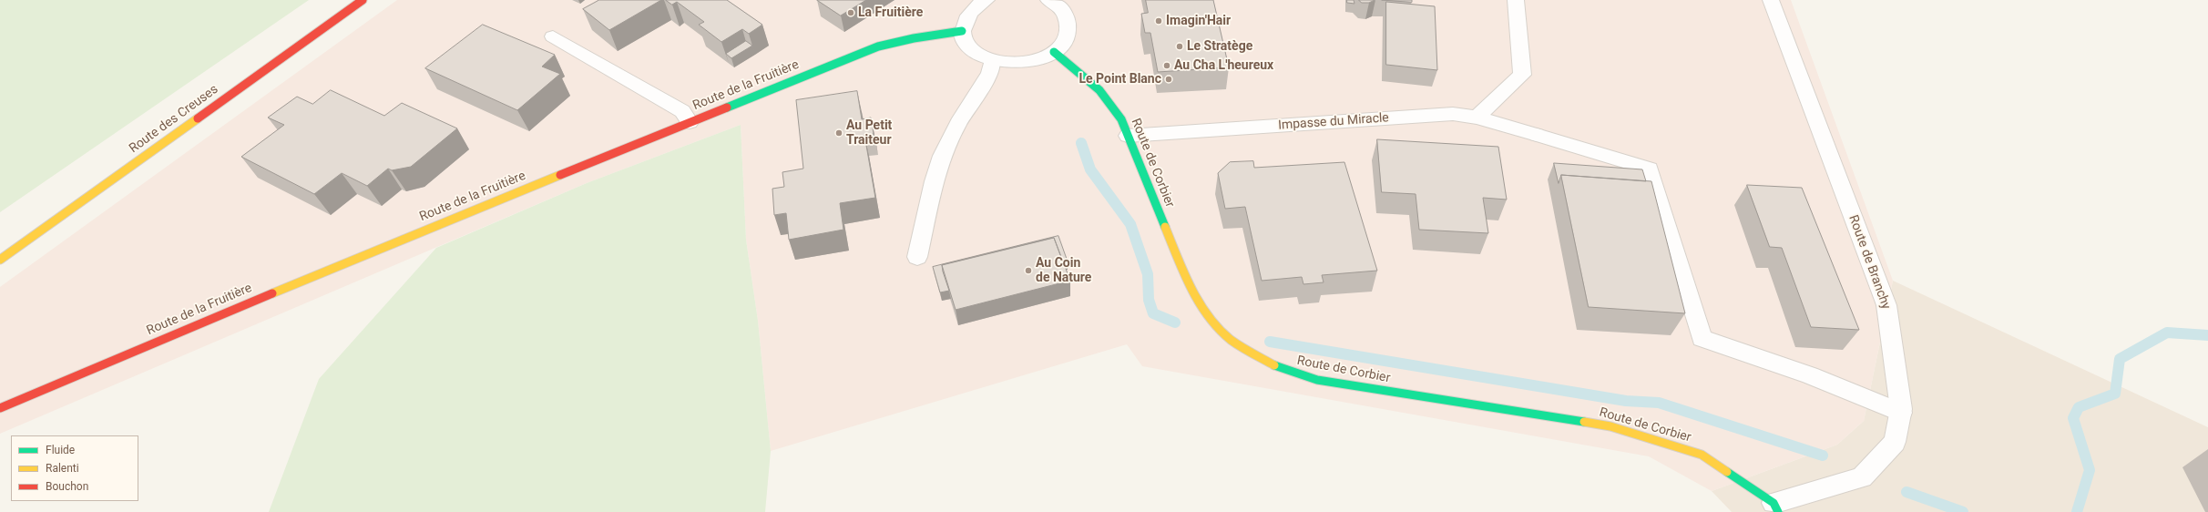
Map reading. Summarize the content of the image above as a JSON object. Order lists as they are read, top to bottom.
{
  "streets": {
    "street": [
      "Route de la Fruitière",
      "Route des Creuses",
      "Impasse du Miracle",
      "Route de Corbier",
      "Route de Branchy"
    ]
  },
  "crossings": [
    ["Impasse du Miracle", "Route de Corbier"],
    ["Impasse du Miracle", "Route de Branchy"],
    ["Route de Corbier", "Route de Branchy"]
  ],
  "places": [
    "La Fruitière",
    "Imagin'Hair",
    "Le Stratège",
    "Au Cha L'heureux",
    "Le Point Blanc",
    "Au Petit Traiteur",
    "Au Coin de Nature"
  ],
  "legend": ["Fluide", "Ralenti", "Bouchon"]
}
